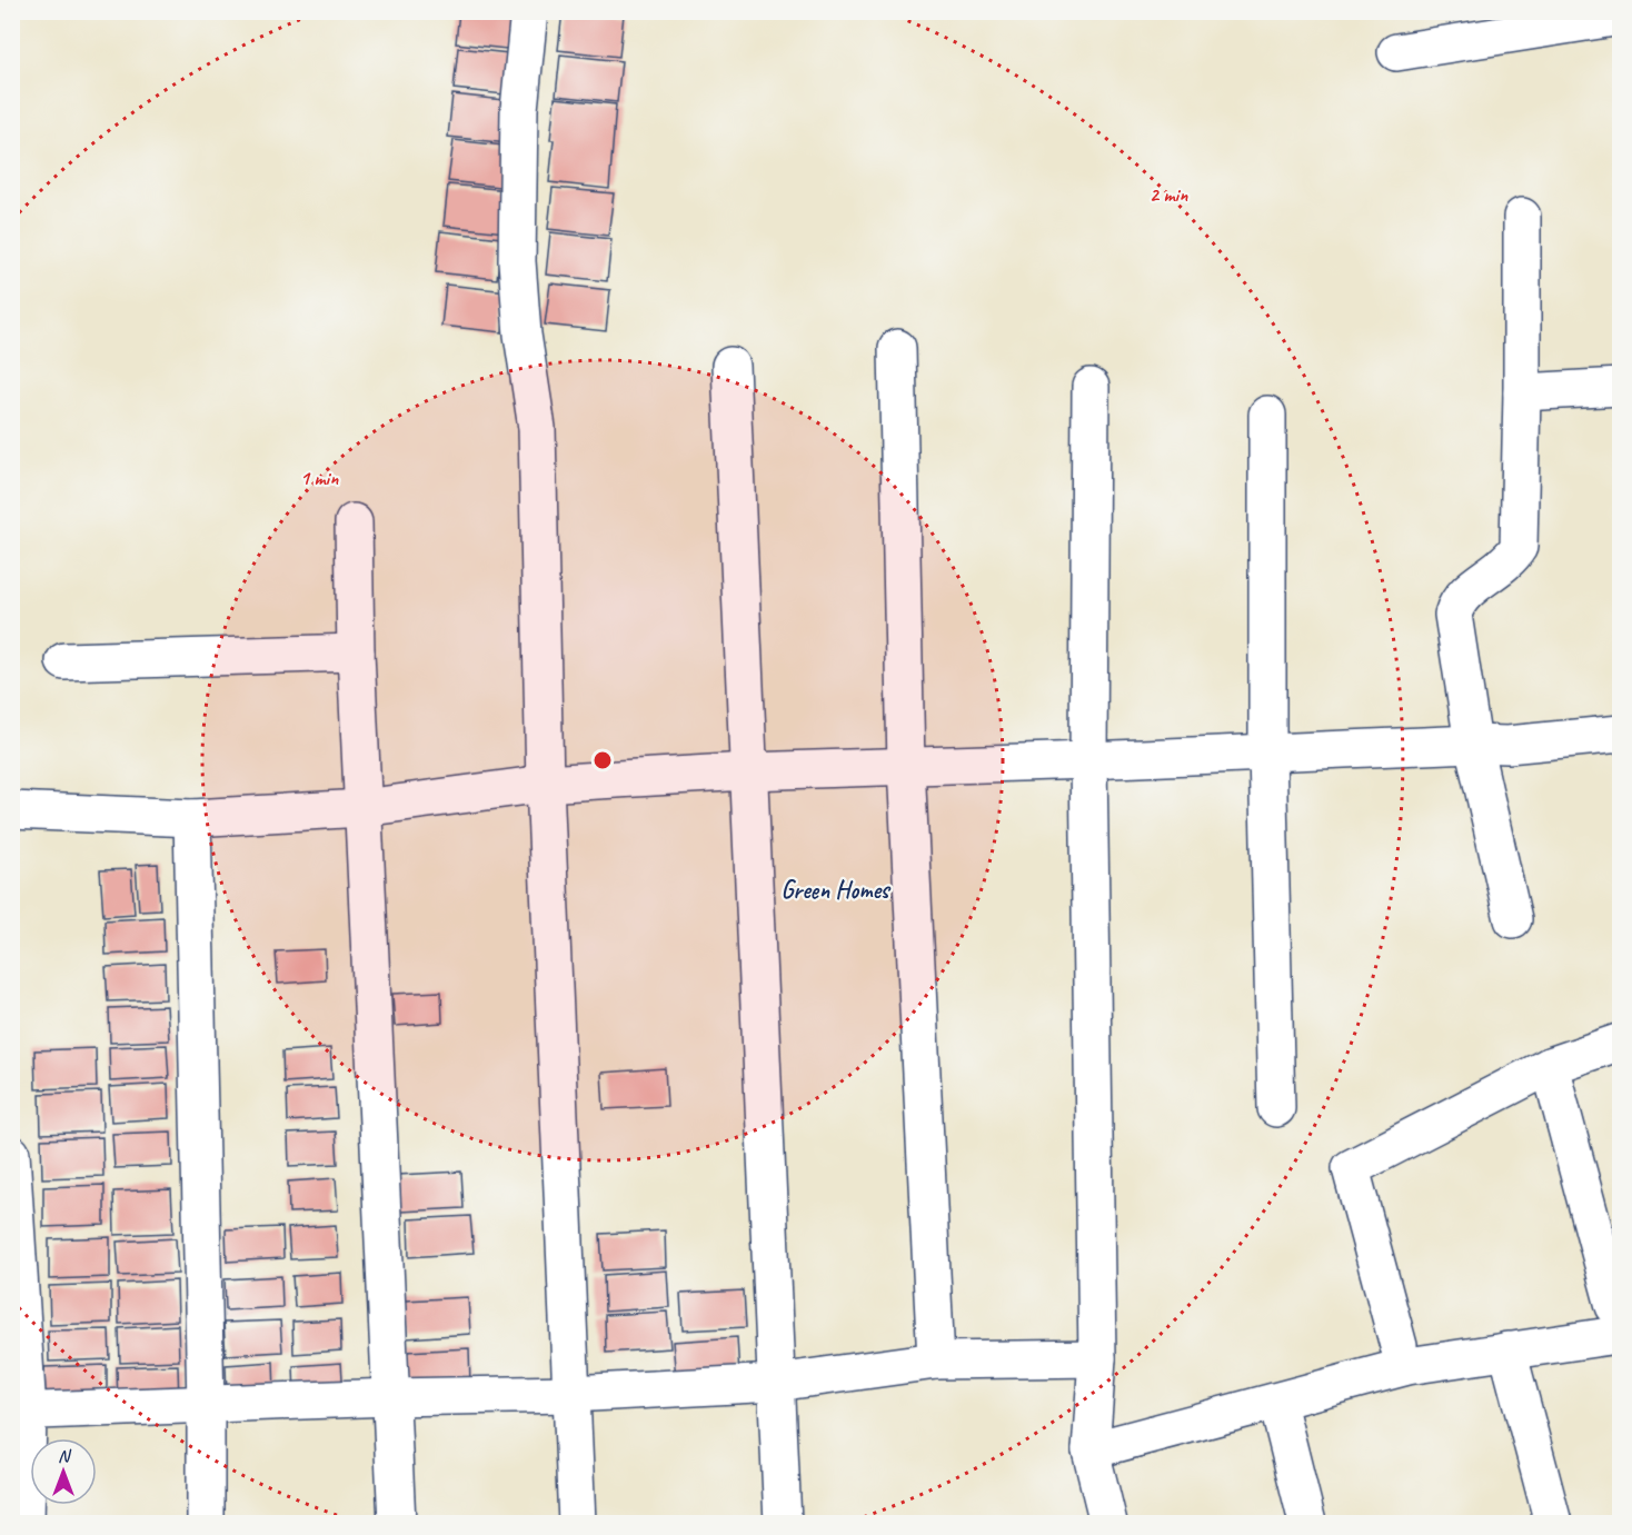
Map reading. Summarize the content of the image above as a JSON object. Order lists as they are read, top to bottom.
{
  "districts": ["Green Homes"],
  "north": "top",
  "rings": ["2 min", "1 min"]
}
